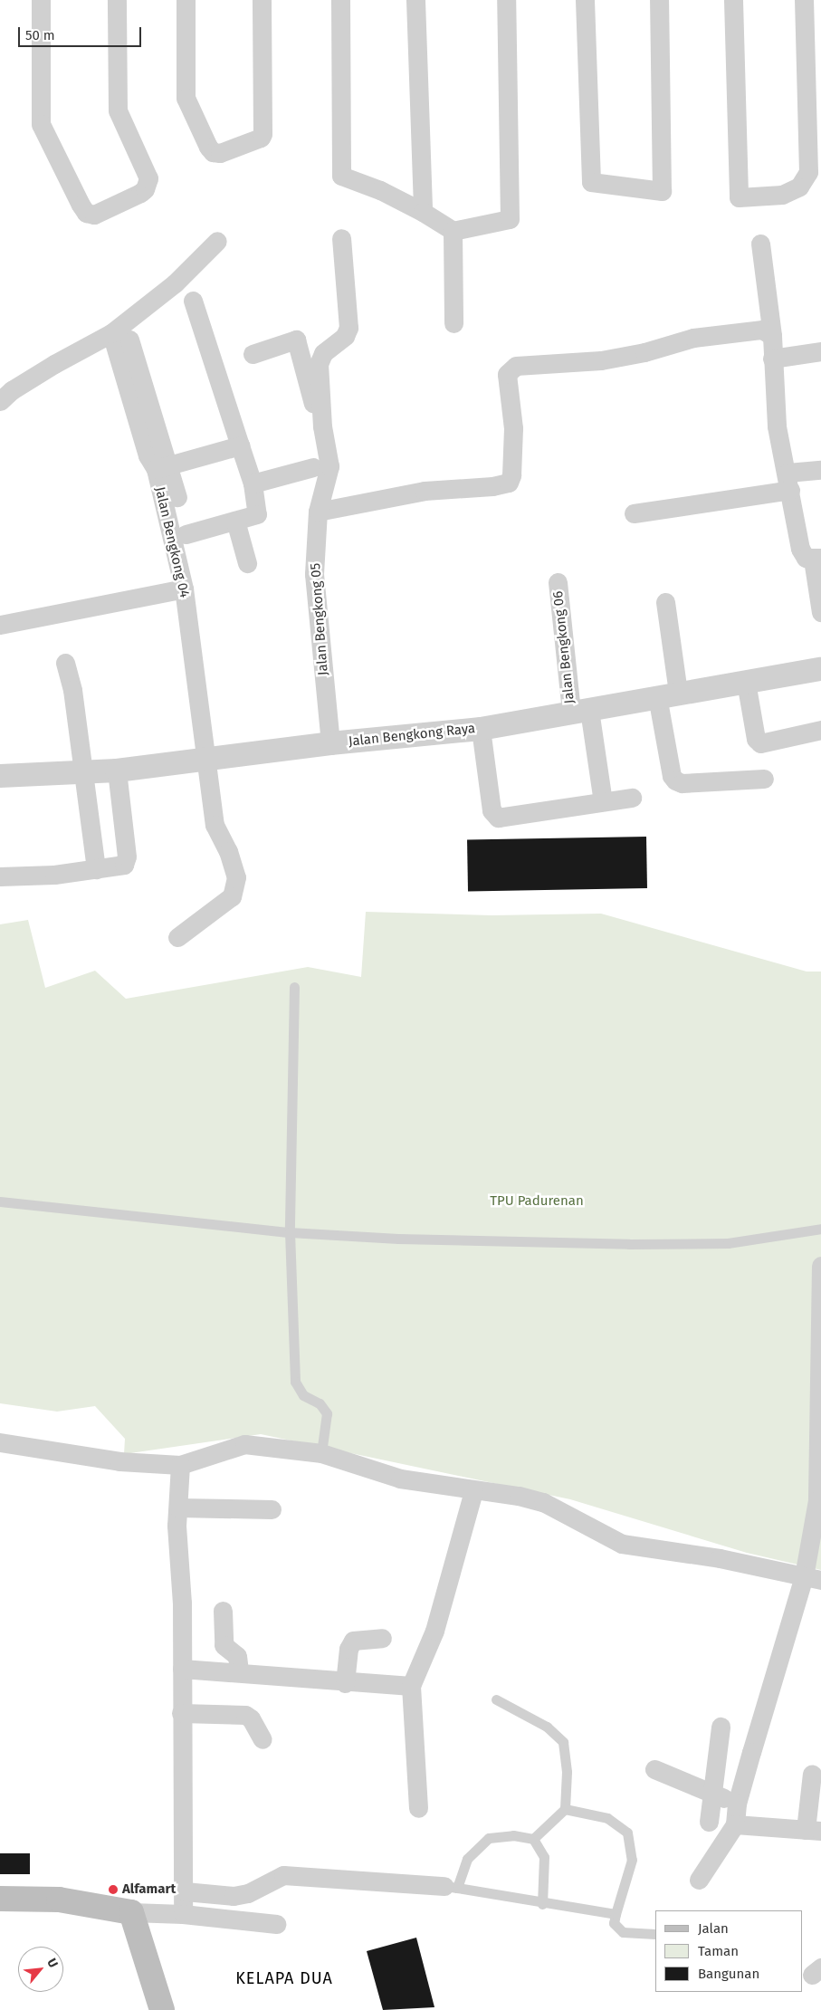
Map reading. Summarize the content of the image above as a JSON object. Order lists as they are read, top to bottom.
{
  "streets": {
    "street": [
      "Jalan Bengkong 04",
      "Jalan Bengkong 05",
      "Jalan Bengkong 06",
      "Jalan Bengkong Raya"
    ]
  },
  "crossings": [
    ["Jalan Bengkong 04", "Jalan Bengkong Raya"],
    ["Jalan Bengkong 05", "Jalan Bengkong Raya"],
    ["Jalan Bengkong 06", "Jalan Bengkong Raya"]
  ],
  "districts": ["KELAPA DUA"],
  "parks": ["TPU Padurenan"],
  "places": ["Alfamart"],
  "legend": ["Jalan", "Taman", "Bangunan"],
  "scale_bar": "50 m",
  "north": "top right"
}
